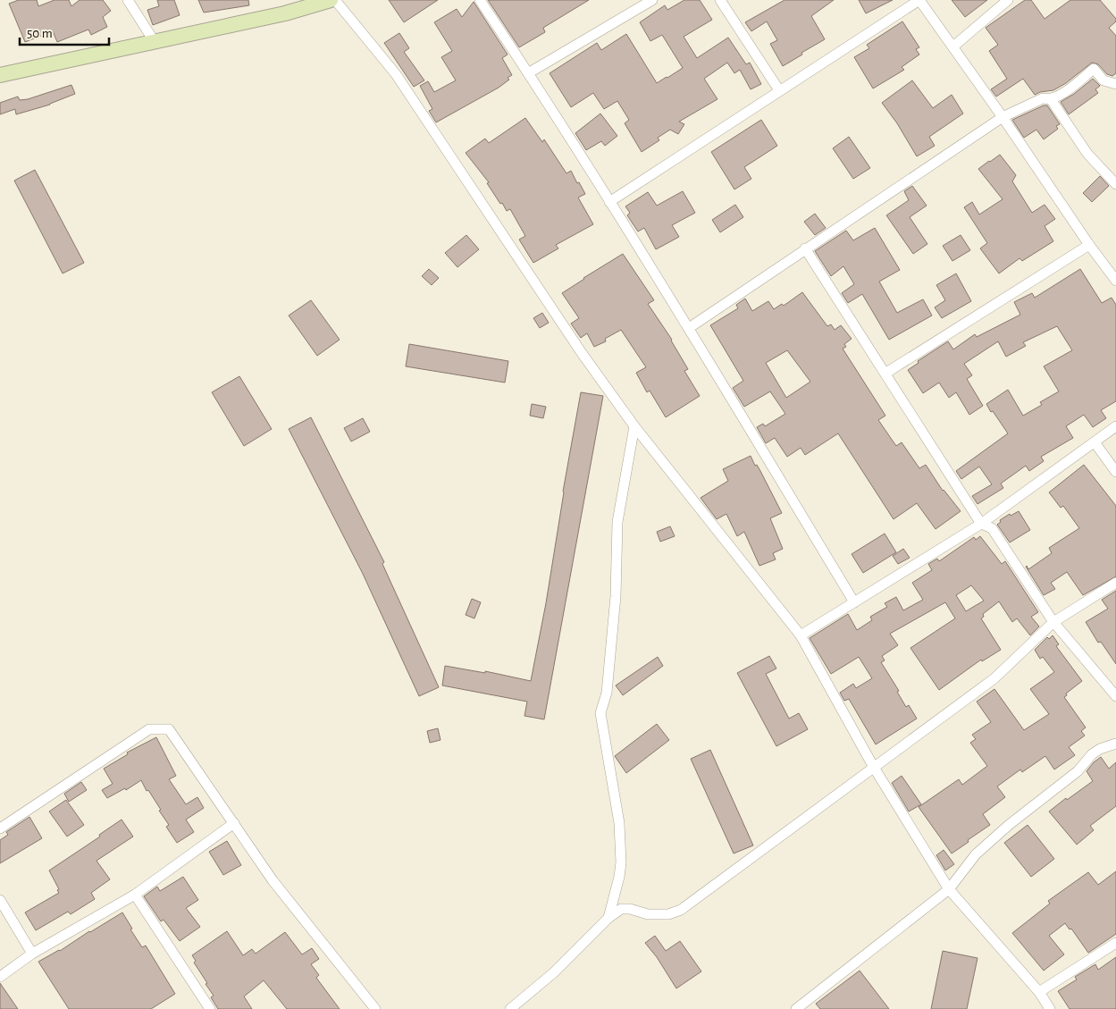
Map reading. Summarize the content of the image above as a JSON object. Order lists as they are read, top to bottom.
{
  "scale_bar": "50 m"
}
